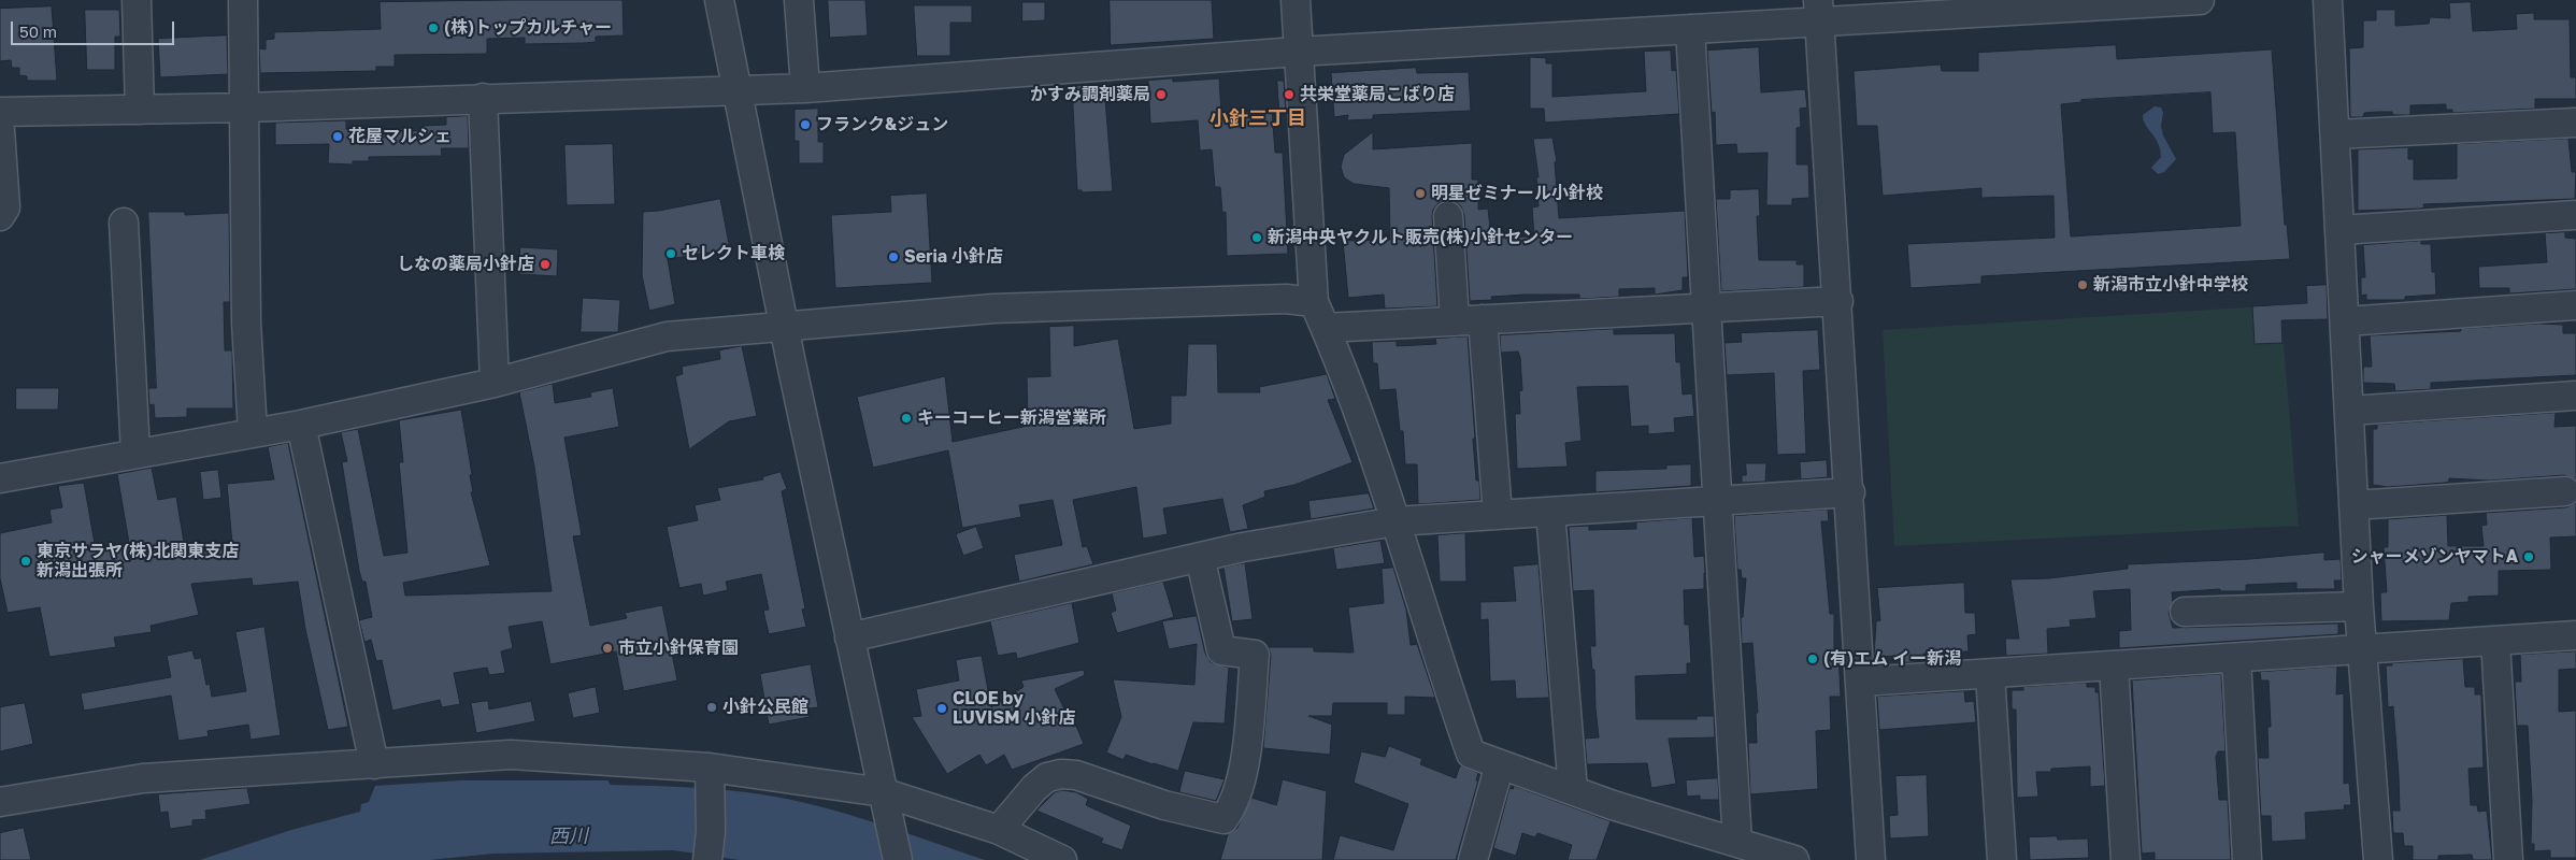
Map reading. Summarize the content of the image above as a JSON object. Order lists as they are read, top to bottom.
{
  "districts": ["小針三丁目"],
  "water": ["西川"],
  "places": [
    "(株)トップカルチャー",
    "かすみ調剤薬局",
    "共栄堂薬局こばり店",
    "フランク&ジュン",
    "花屋マルシェ",
    "明星ゼミナール小針校",
    "新潟中央ヤクルト販売(株)小針センター",
    "セレクト車検",
    "Seria 小針店",
    "しなの薬局小針店",
    "新潟市立小針中学校",
    "キーコーヒー新潟営業所",
    "シャーメゾンヤマトA",
    "東京サラヤ(株)北関東支店 新潟出張所",
    "市立小針保育園",
    "(有)エム イー新潟",
    "小針公民館",
    "CLOE by LUVISM 小針店"
  ],
  "scale_bar": "50 m"
}
